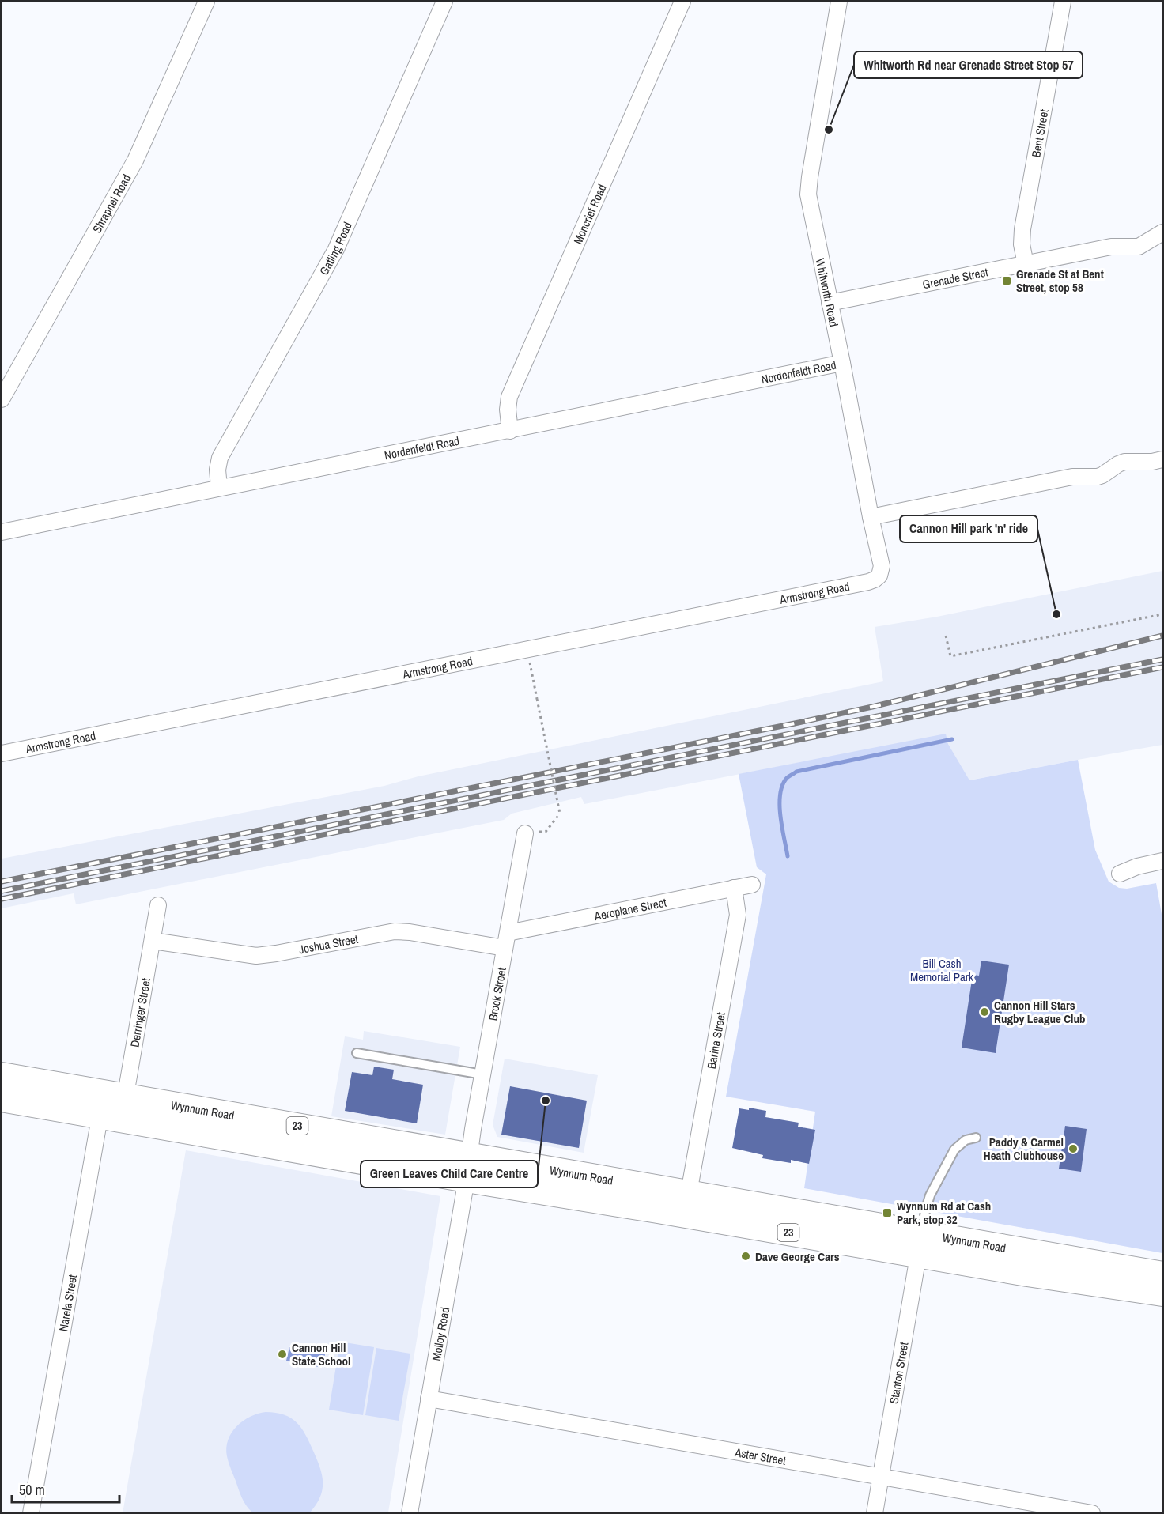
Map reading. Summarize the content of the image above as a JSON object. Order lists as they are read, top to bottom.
{
  "streets": {
    "main road": ["Wynnum Road", "23"],
    "street": [
      "Bent Street",
      "Shrapnel Road",
      "Moncrief Road",
      "Gatling Road",
      "Grenade Street",
      "Whitworth Road",
      "Nordenfeldt Road",
      "Armstrong Road",
      "Aeroplane Street",
      "Joshua Street",
      "Brock Street",
      "Derringer Street",
      "Barina Street",
      "Narela Street",
      "Molloy Road",
      "Stanton Street",
      "Aster Street"
    ]
  },
  "crossings": [
    ["Bent Street", "Grenade Street"],
    ["Moncrief Road", "Nordenfeldt Road"],
    ["Gatling Road", "Nordenfeldt Road"],
    ["Grenade Street", "Whitworth Road"],
    ["Whitworth Road", "Nordenfeldt Road"],
    ["Whitworth Road", "Armstrong Road"],
    ["Aeroplane Street", "Joshua Street"],
    ["Aeroplane Street", "Brock Street"],
    ["Aeroplane Street", "Barina Street"],
    ["Joshua Street", "Brock Street"],
    ["Joshua Street", "Derringer Street"],
    ["Brock Street", "Wynnum Road"],
    ["Brock Street", "Molloy Road"],
    ["Derringer Street", "Wynnum Road"],
    ["Derringer Street", "Narela Street"],
    ["Barina Street", "Wynnum Road"],
    ["Wynnum Road", "Narela Street"],
    ["Wynnum Road", "Molloy Road"],
    ["Wynnum Road", "Stanton Street"],
    ["Molloy Road", "Aster Street"],
    ["Stanton Street", "Aster Street"]
  ],
  "parks": ["Bill Cash Memorial Park"],
  "places": {
    "other": [
      "Whitworth Rd near Grenade Street Stop 57",
      "Cannon Hill park 'n' ride",
      "Cannon Hill Stars Rugby League Club",
      "Green Leaves Child Care Centre",
      "Paddy & Carmel Heath Clubhouse",
      "Dave George Cars",
      "Cannon Hill State School"
    ],
    "transit": ["Grenade St at Bent Street, stop 58", "Wynnum Rd at Cash Park, stop 32"]
  },
  "scale_bar": "50 m"
}
